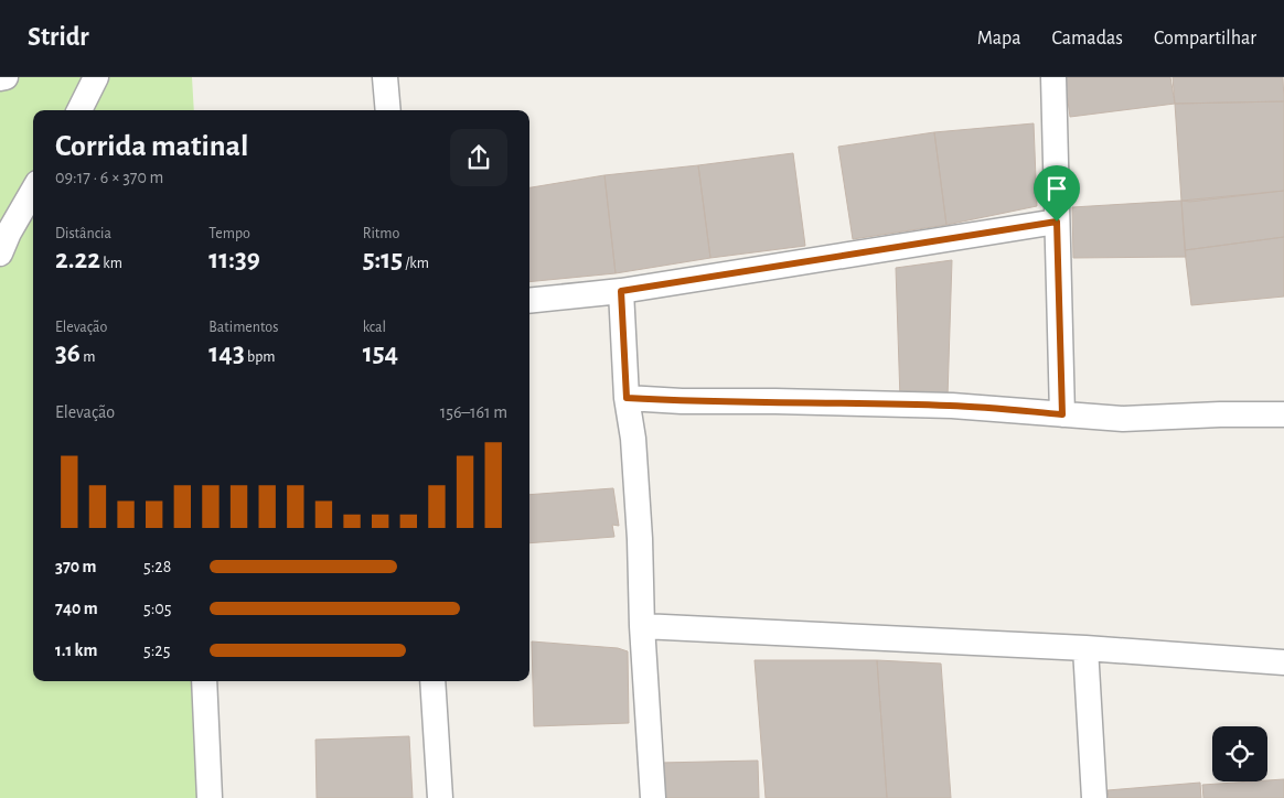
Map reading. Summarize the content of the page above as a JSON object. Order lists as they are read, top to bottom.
{
  "page": {
    "header": "Stridr",
    "nav": ["Mapa", "Camadas", "Compartilhar"],
    "heading": ["Corrida matinal", "09:17 · 6 × 370 m"],
    "stats": [
      ["Distância", "2.22 km"],
      ["Tempo", "11:39"],
      ["Ritmo", "5:15 /km"],
      ["Elevação", "36 m"],
      ["Batimentos", "143 bpm"],
      ["kcal", "154"]
    ],
    "chart": ["Elevação", "156–161 m"],
    "list": [
      {
        "name": "370 m",
        "note": "5:28"
      },
      {
        "name": "740 m",
        "note": "5:05"
      },
      {
        "name": "1.1 km",
        "note": "5:25"
      }
    ]
  }
}
